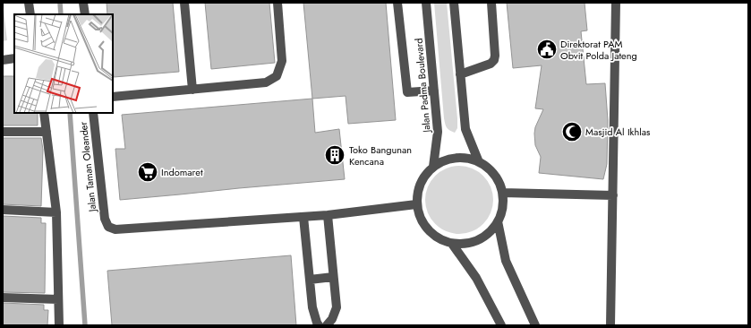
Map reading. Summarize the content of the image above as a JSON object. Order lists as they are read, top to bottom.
{
  "streets": {
    "street": ["Jalan Padma Boulevard", "Jalan Taman Oleander"]
  },
  "places": {
    "public building": ["Direktorat PAM Obvit Polda Jateng"],
    "mosque": ["Masjid Al Ikhlas"],
    "building": ["Toko Bangunan Kencana"],
    "supermarket": ["Indomaret"]
  }
}
